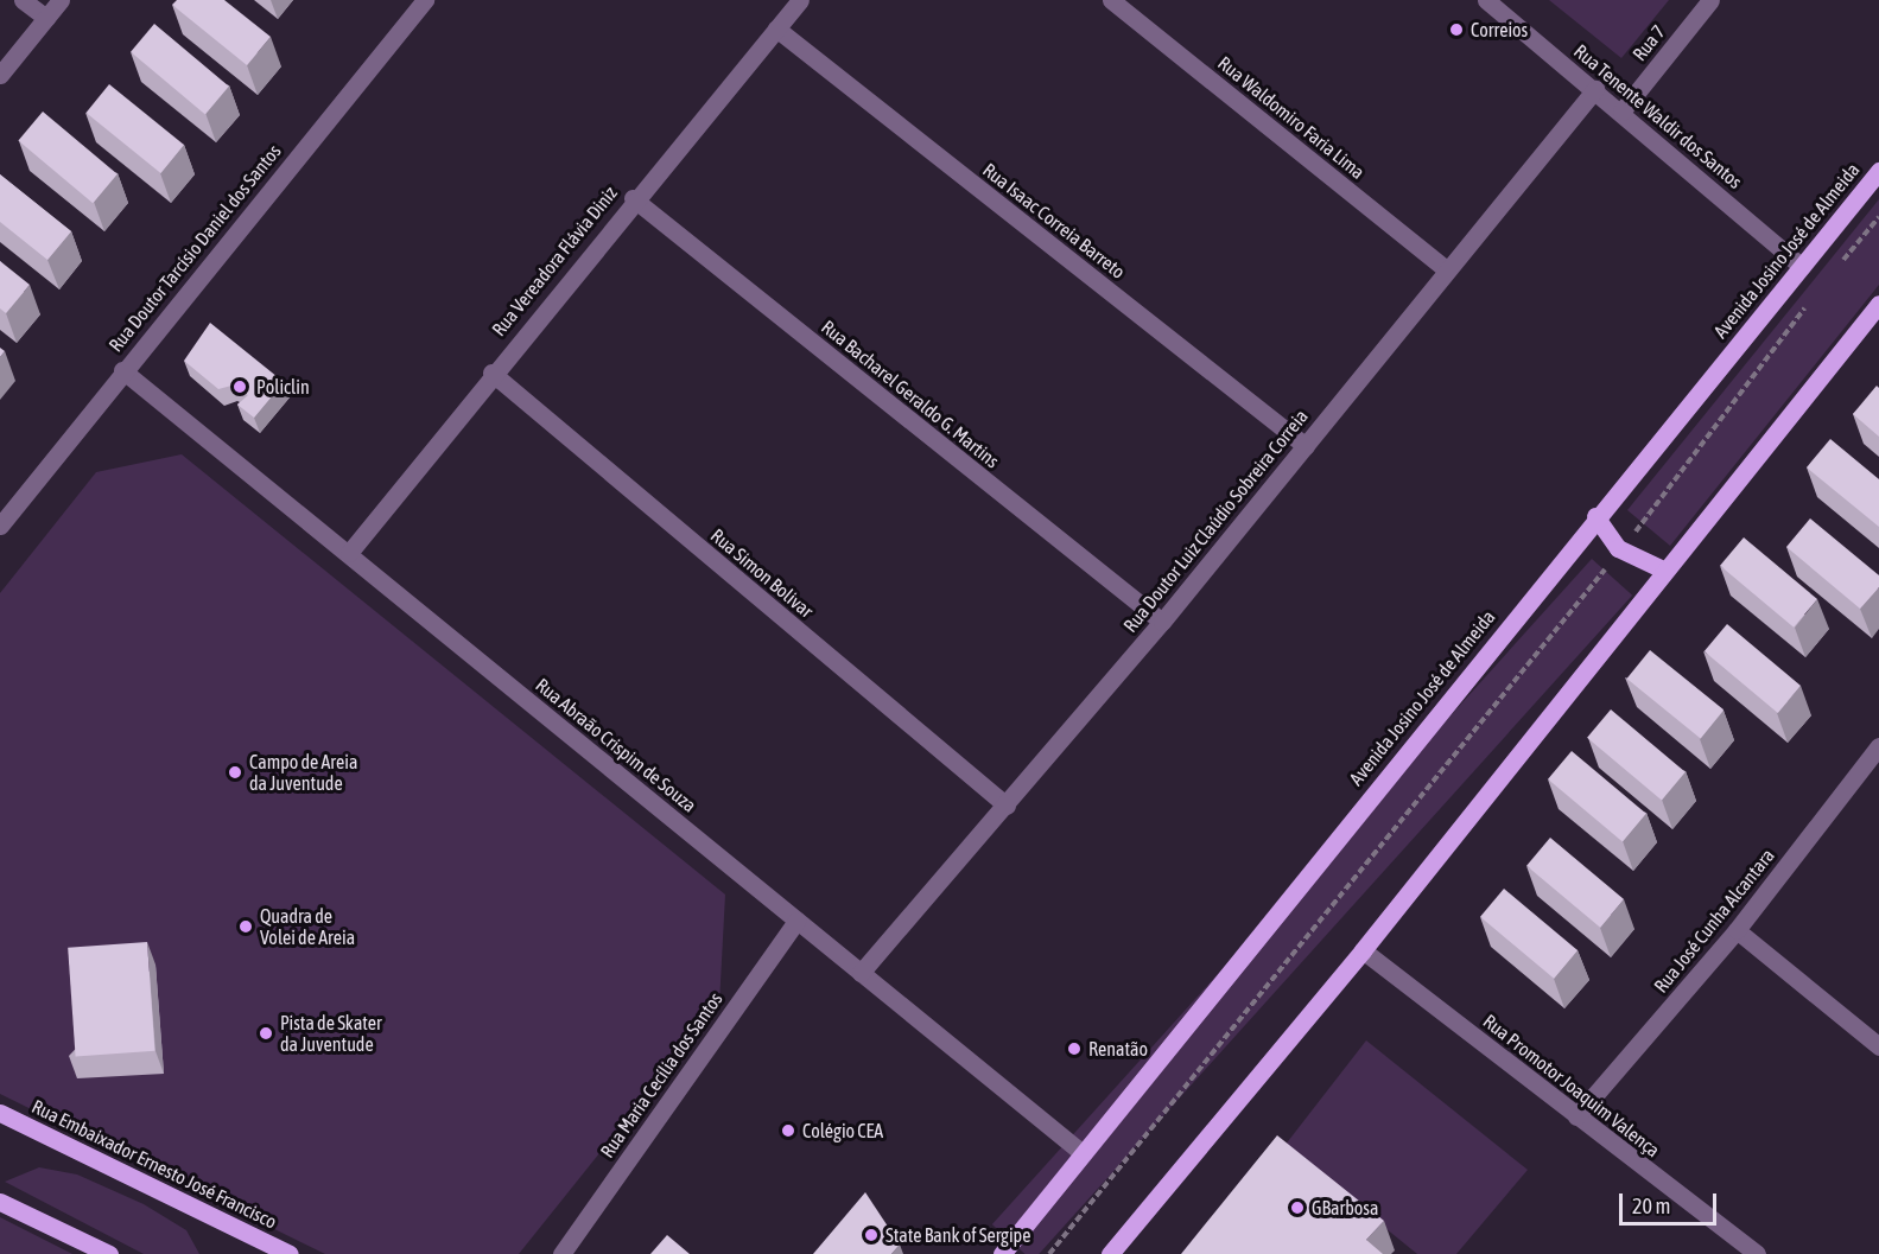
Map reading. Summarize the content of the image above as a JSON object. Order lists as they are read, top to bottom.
{
  "streets": {
    "main road": ["Avenida Josino José de Almeida", "Rua Embaixador Ernesto José Francisco"],
    "street": [
      "Rua 7",
      "Rua Tenente Waldir dos Santos",
      "Rua Waldomiro Faria Lima",
      "Rua Isaac Correia Barreto",
      "Rua Doutor Tarcísio Daniel dos Santos",
      "Rua Vereadora Flávia Diniz",
      "Rua Bacharel Geraldo G. Martins",
      "Rua Doutor Luiz Claúdio Sobreira Correia",
      "Rua Simon Bolivar",
      "Rua Abraão Crispim de Souza",
      "Rua José Cunha Alcantara",
      "Rua Maria Cecília dos Santos",
      "Rua Promotor Joaquim Valença"
    ]
  },
  "crossings": [
    ["Rua 7", "Rua Tenente Waldir dos Santos"],
    ["Rua Tenente Waldir dos Santos", "Avenida Josino José de Almeida"],
    ["Rua Tenente Waldir dos Santos", "Rua Doutor Luiz Claúdio Sobreira Correia"],
    ["Rua Waldomiro Faria Lima", "Rua Doutor Luiz Claúdio Sobreira Correia"],
    ["Rua Isaac Correia Barreto", "Rua Vereadora Flávia Diniz"],
    ["Rua Isaac Correia Barreto", "Rua Doutor Luiz Claúdio Sobreira Correia"],
    ["Rua Doutor Tarcísio Daniel dos Santos", "Rua Abraão Crispim de Souza"],
    ["Avenida Josino José de Almeida", "Rua Abraão Crispim de Souza"],
    ["Rua Vereadora Flávia Diniz", "Rua Bacharel Geraldo G. Martins"],
    ["Rua Vereadora Flávia Diniz", "Rua Simon Bolivar"],
    ["Rua Vereadora Flávia Diniz", "Rua Abraão Crispim de Souza"],
    ["Rua Bacharel Geraldo G. Martins", "Rua Doutor Luiz Claúdio Sobreira Correia"],
    ["Rua Doutor Luiz Claúdio Sobreira Correia", "Rua Simon Bolivar"],
    ["Rua Doutor Luiz Claúdio Sobreira Correia", "Rua Abraão Crispim de Souza"],
    ["Rua Abraão Crispim de Souza", "Rua Maria Cecília dos Santos"],
    ["Rua José Cunha Alcantara", "Rua Promotor Joaquim Valença"]
  ],
  "places": [
    "Correios",
    "Policlin",
    "Campo de Areia da Juventude",
    "Quadra de Volei de Areia",
    "Pista de Skater da Juventude",
    "Renatão",
    "Colégio CEA",
    "GBarbosa",
    "State Bank of Sergipe"
  ],
  "scale_bar": "20 m"
}
